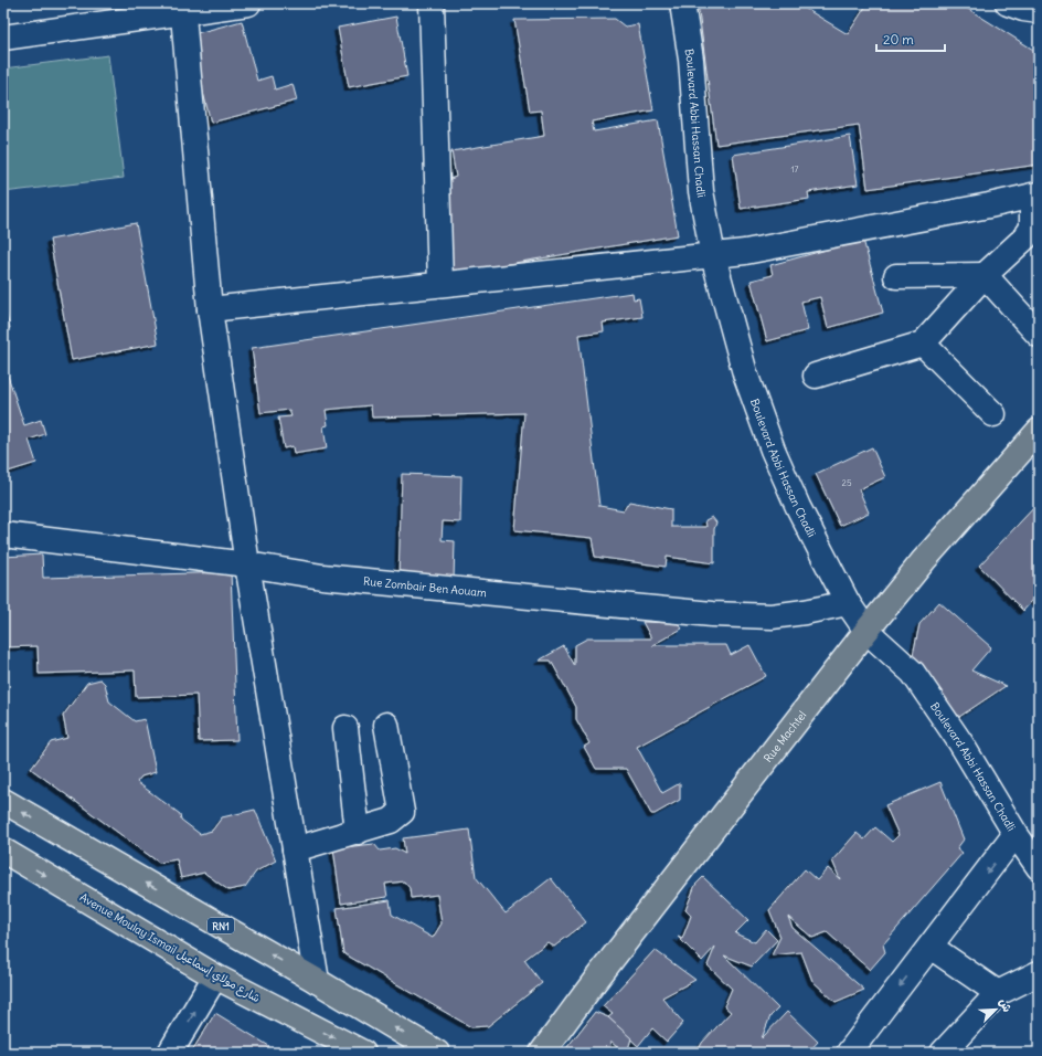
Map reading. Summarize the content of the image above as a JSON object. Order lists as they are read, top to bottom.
{
  "streets": {
    "main road": ["Rue Machtel", "RN1", "Avenue Moulay Ismail شارع مولاي إسماعيل"],
    "street": ["Boulevard Abbi Hassan Chadli", "Rue Zombair Ben Aouam"]
  },
  "crossings": [
    ["Boulevard Abbi Hassan Chadli", "Rue Zombair Ben Aouam"],
    ["Boulevard Abbi Hassan Chadli", "Rue Machtel"]
  ],
  "house_numbers": ["17", "25"],
  "scale_bar": "20 m",
  "north": "top right"
}
